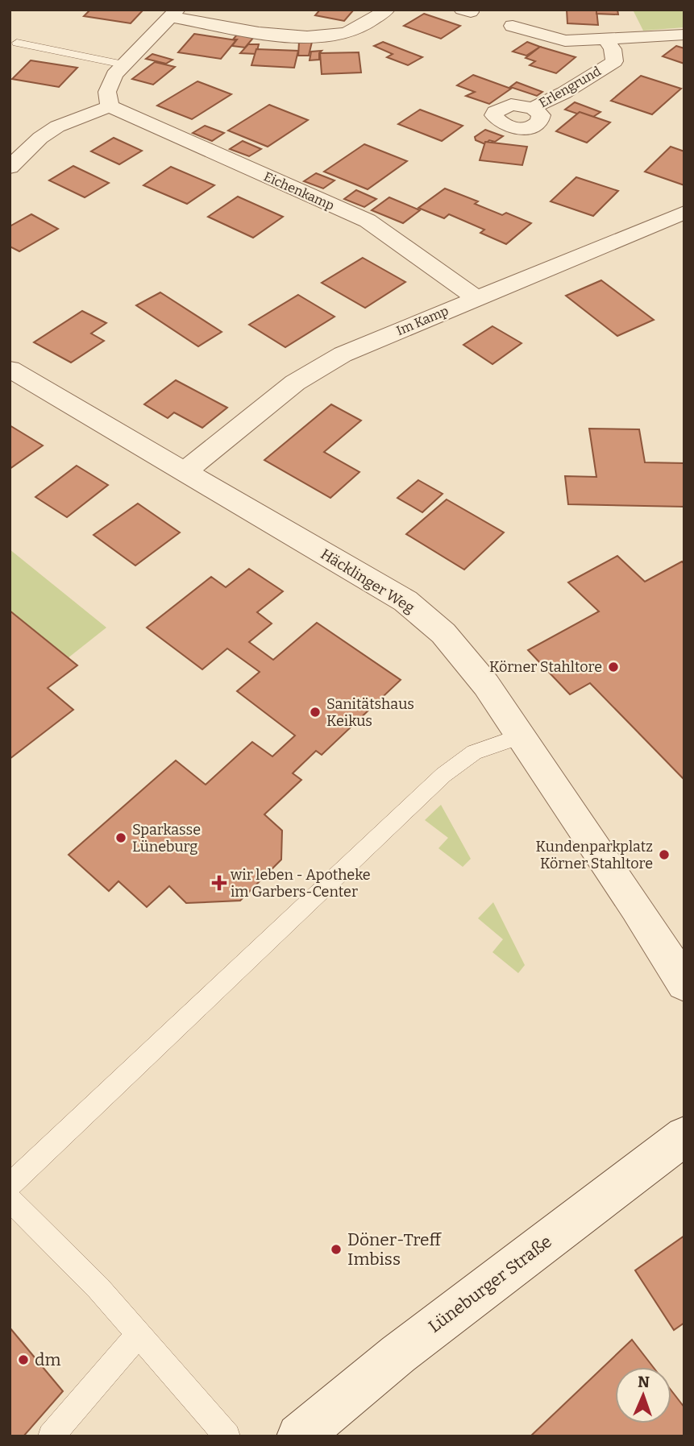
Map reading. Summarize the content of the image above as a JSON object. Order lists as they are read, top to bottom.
{
  "streets": {
    "street": [
      "Erlengrund",
      "Eichenkamp",
      "Im Kamp",
      "Häcklinger Weg",
      "Lüneburger Straße"
    ]
  },
  "crossings": [
    ["Eichenkamp", "Im Kamp"],
    ["Im Kamp", "Häcklinger Weg"]
  ],
  "places": {
    "other": [
      "Körner Stahltore",
      "Sanitätshaus Keikus",
      "Sparkasse Lüneburg",
      "Kundenparkplatz Körner Stahltore",
      "Döner-Treff Imbiss",
      "dm"
    ],
    "health": ["wir leben - Apotheke im Garbers-Center"]
  },
  "north": "top"
}
